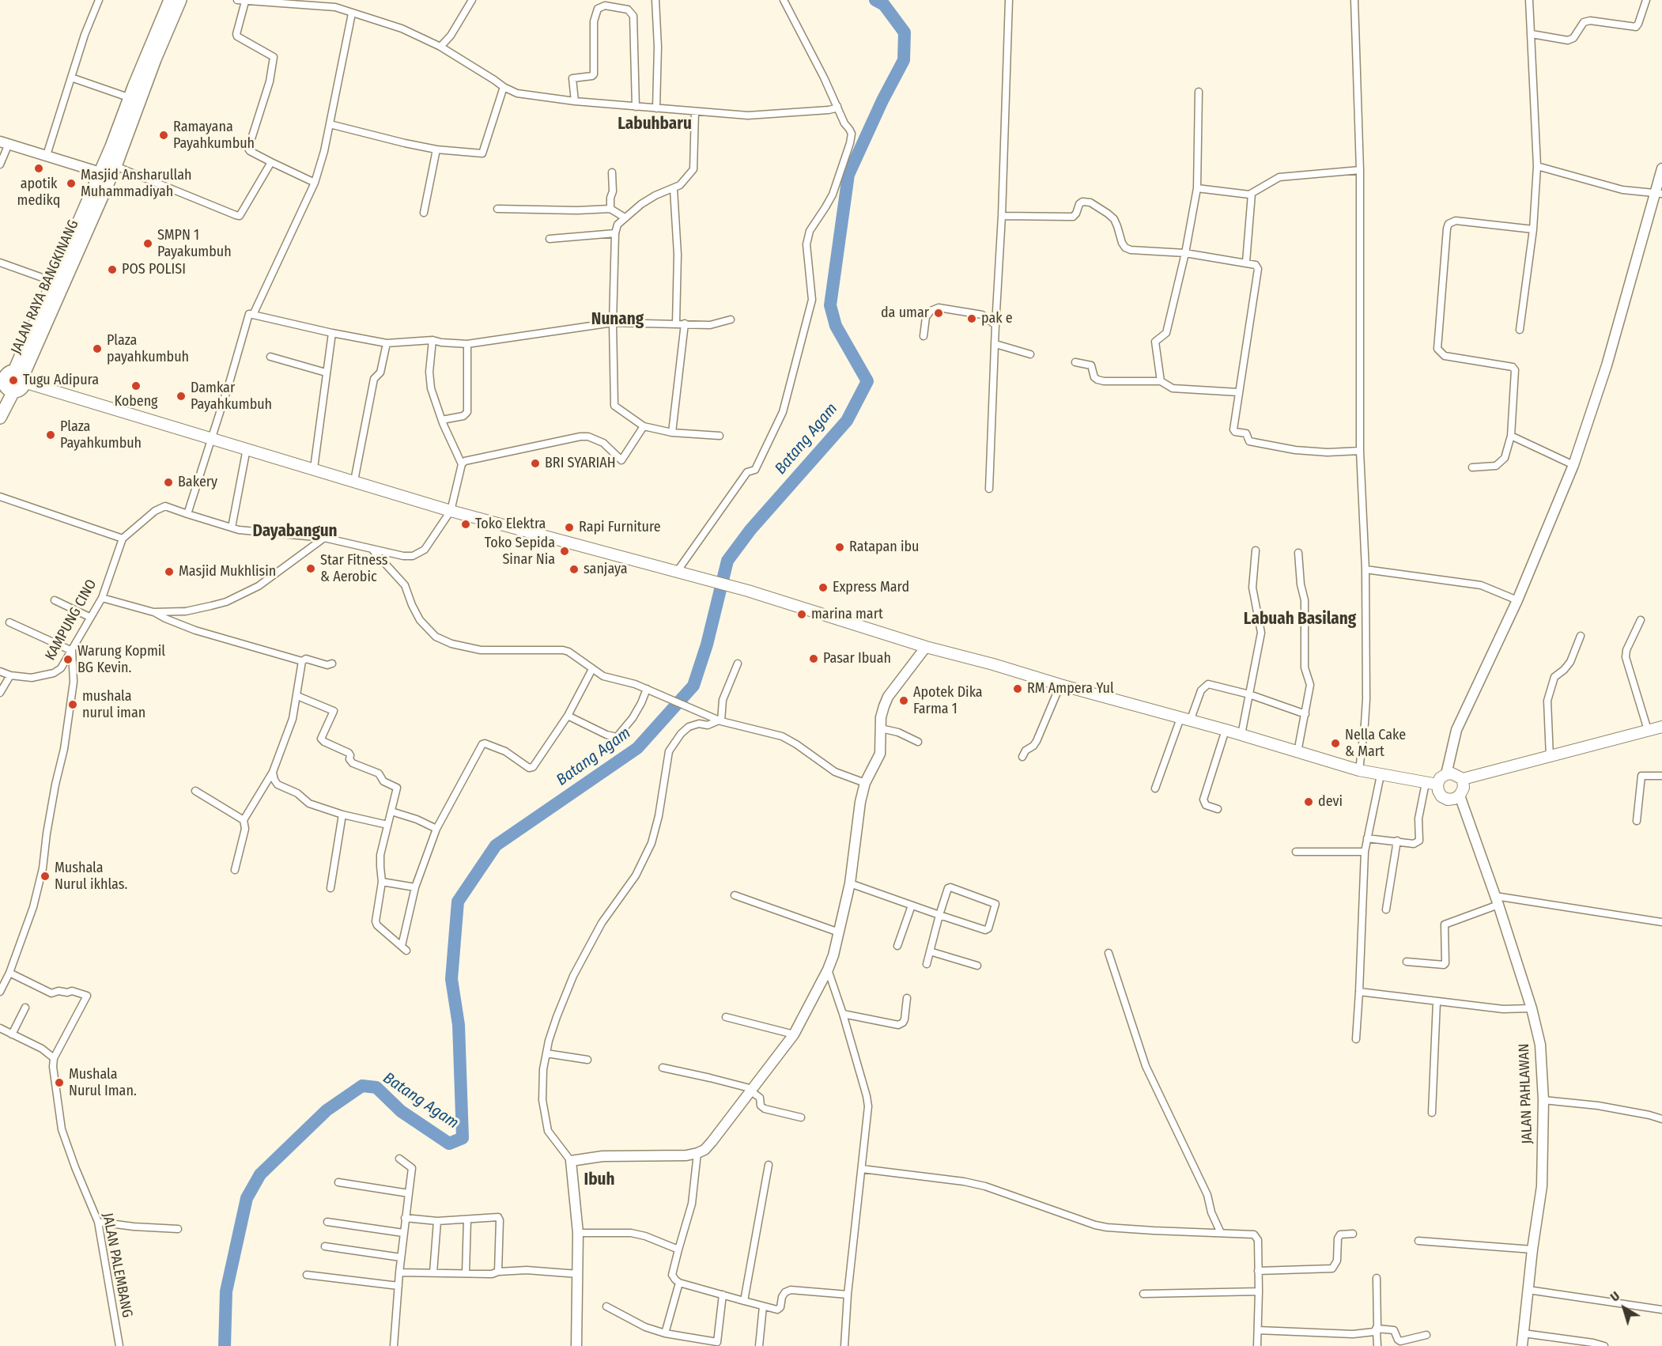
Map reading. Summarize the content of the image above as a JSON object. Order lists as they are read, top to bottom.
{
  "streets": {
    "highway": ["JALAN RAYA BANGKINANG"],
    "main road": ["JALAN PAHLAWAN"],
    "street": ["KAMPUNG CINO", "JALAN PALEMBANG"]
  },
  "districts": [
    "Labuhbaru",
    "Nunang",
    "Dayabangun",
    "Labuah Basilang",
    "Ibuh"
  ],
  "water": ["Batang Agam"],
  "places": [
    "Ramayana Payahkumbuh",
    "apotik medikq",
    "Masjid Ansharullah Muhammadiyah",
    "SMPN 1 Payakumbuh",
    "POS POLISI",
    "da umar",
    "pak e",
    "Plaza payahkumbuh",
    "Tugu Adipura",
    "Kobeng",
    "Damkar Payahkumbuh",
    "Plaza Payahkumbuh",
    "BRI SYARIAH",
    "Bakery",
    "Toko Elektra",
    "Rapi Furniture",
    "Ratapan ibu",
    "Toko Sepida Sinar Nia",
    "Star Fitness & Aerobic",
    "sanjaya",
    "Masjid Mukhlisin",
    "Express Mard",
    "marina mart",
    "Pasar Ibuah",
    "Warung Kopmil BG Kevin.",
    "RM Ampera Yul",
    "Apotek Dika Farma 1",
    "mushala nurul iman",
    "Nella Cake & Mart",
    "devi",
    "Mushala Nurul ikhlas.",
    "Mushala Nurul Iman."
  ],
  "north": "top left"
}
